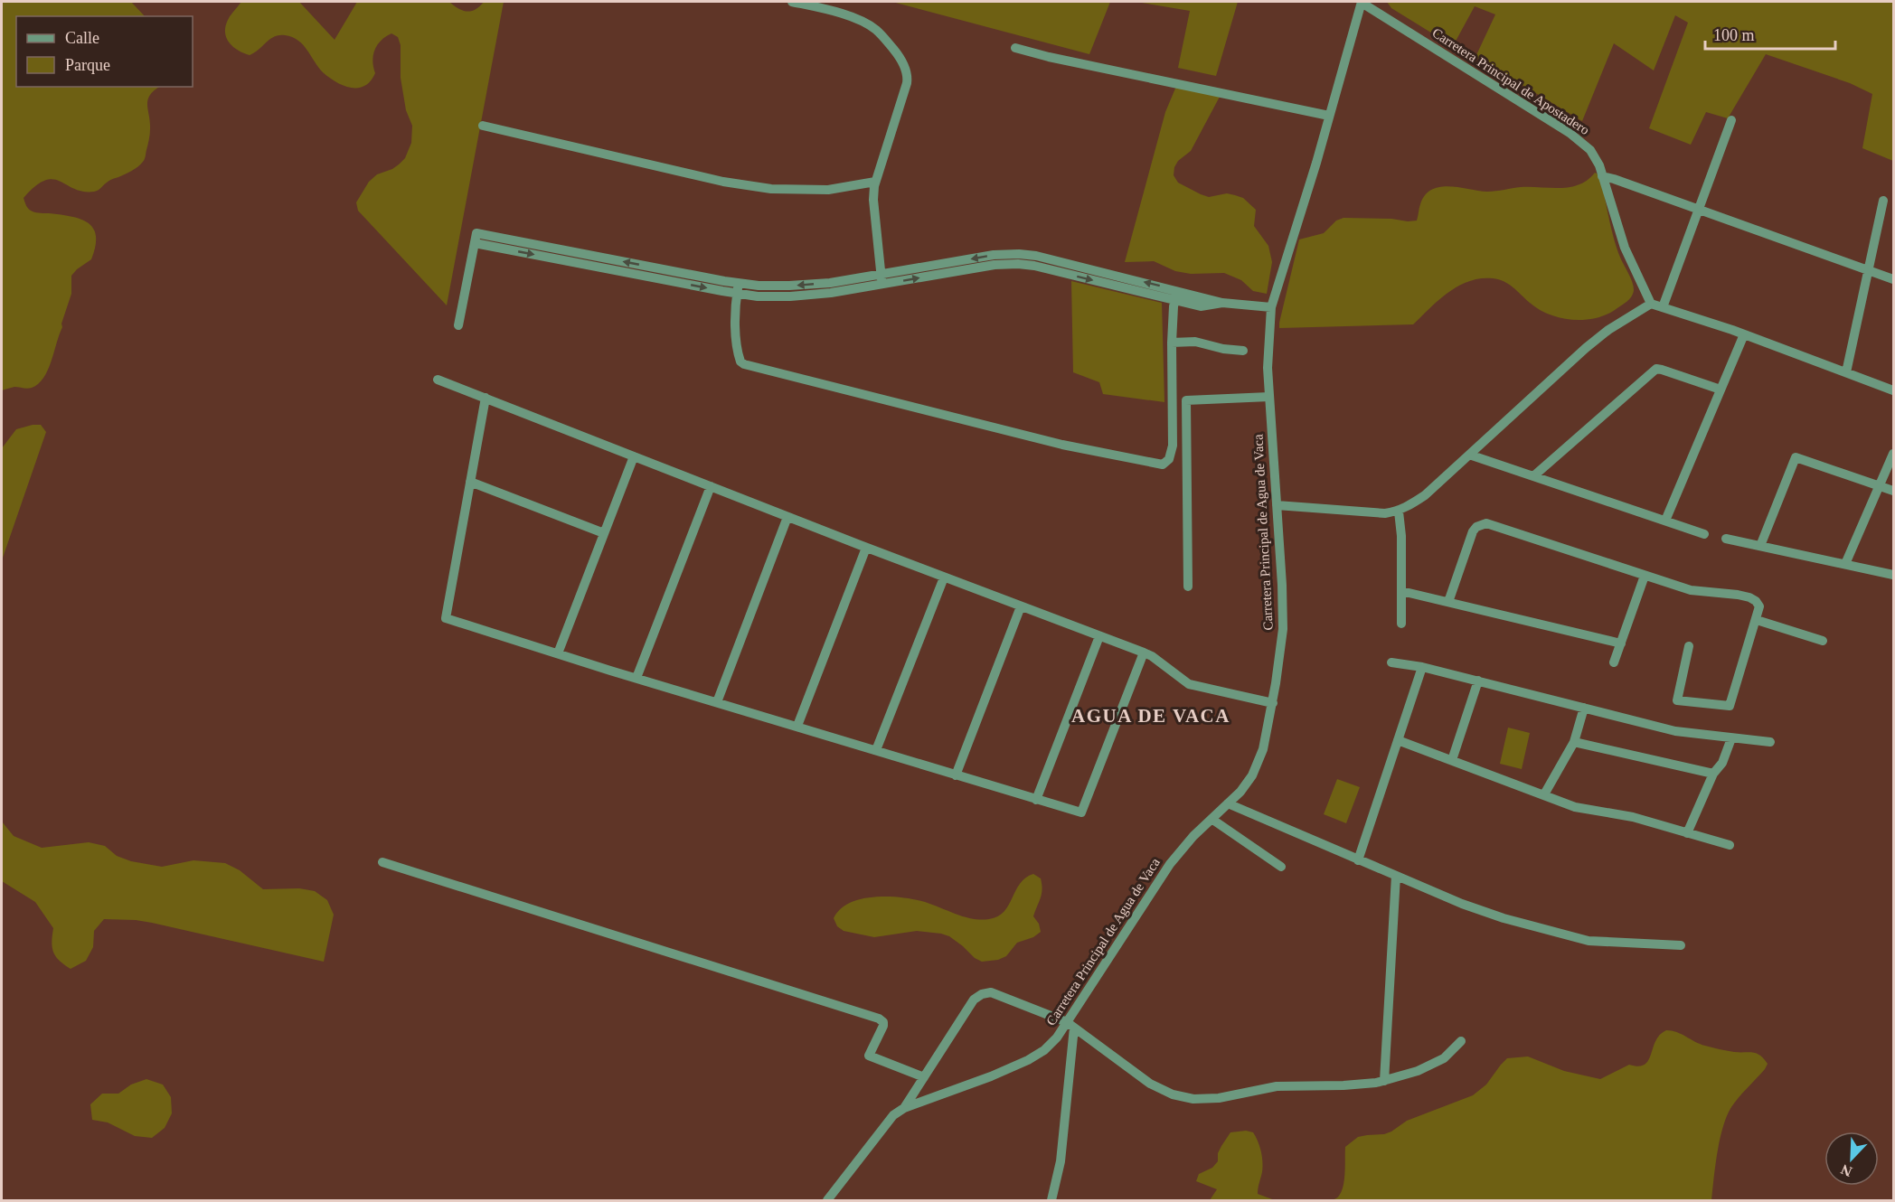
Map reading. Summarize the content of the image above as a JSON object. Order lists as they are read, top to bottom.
{
  "streets": {
    "street": ["Carretera Principal de Apostadero", "Carretera Principal de Agua de Vaca"]
  },
  "crossings": [
    ["Carretera Principal de Apostadero", "Carretera Principal de Agua de Vaca"]
  ],
  "districts": ["AGUA DE VACA"],
  "legend": ["Calle", "Parque"],
  "scale_bar": "100 m",
  "north": "bottom left"
}
